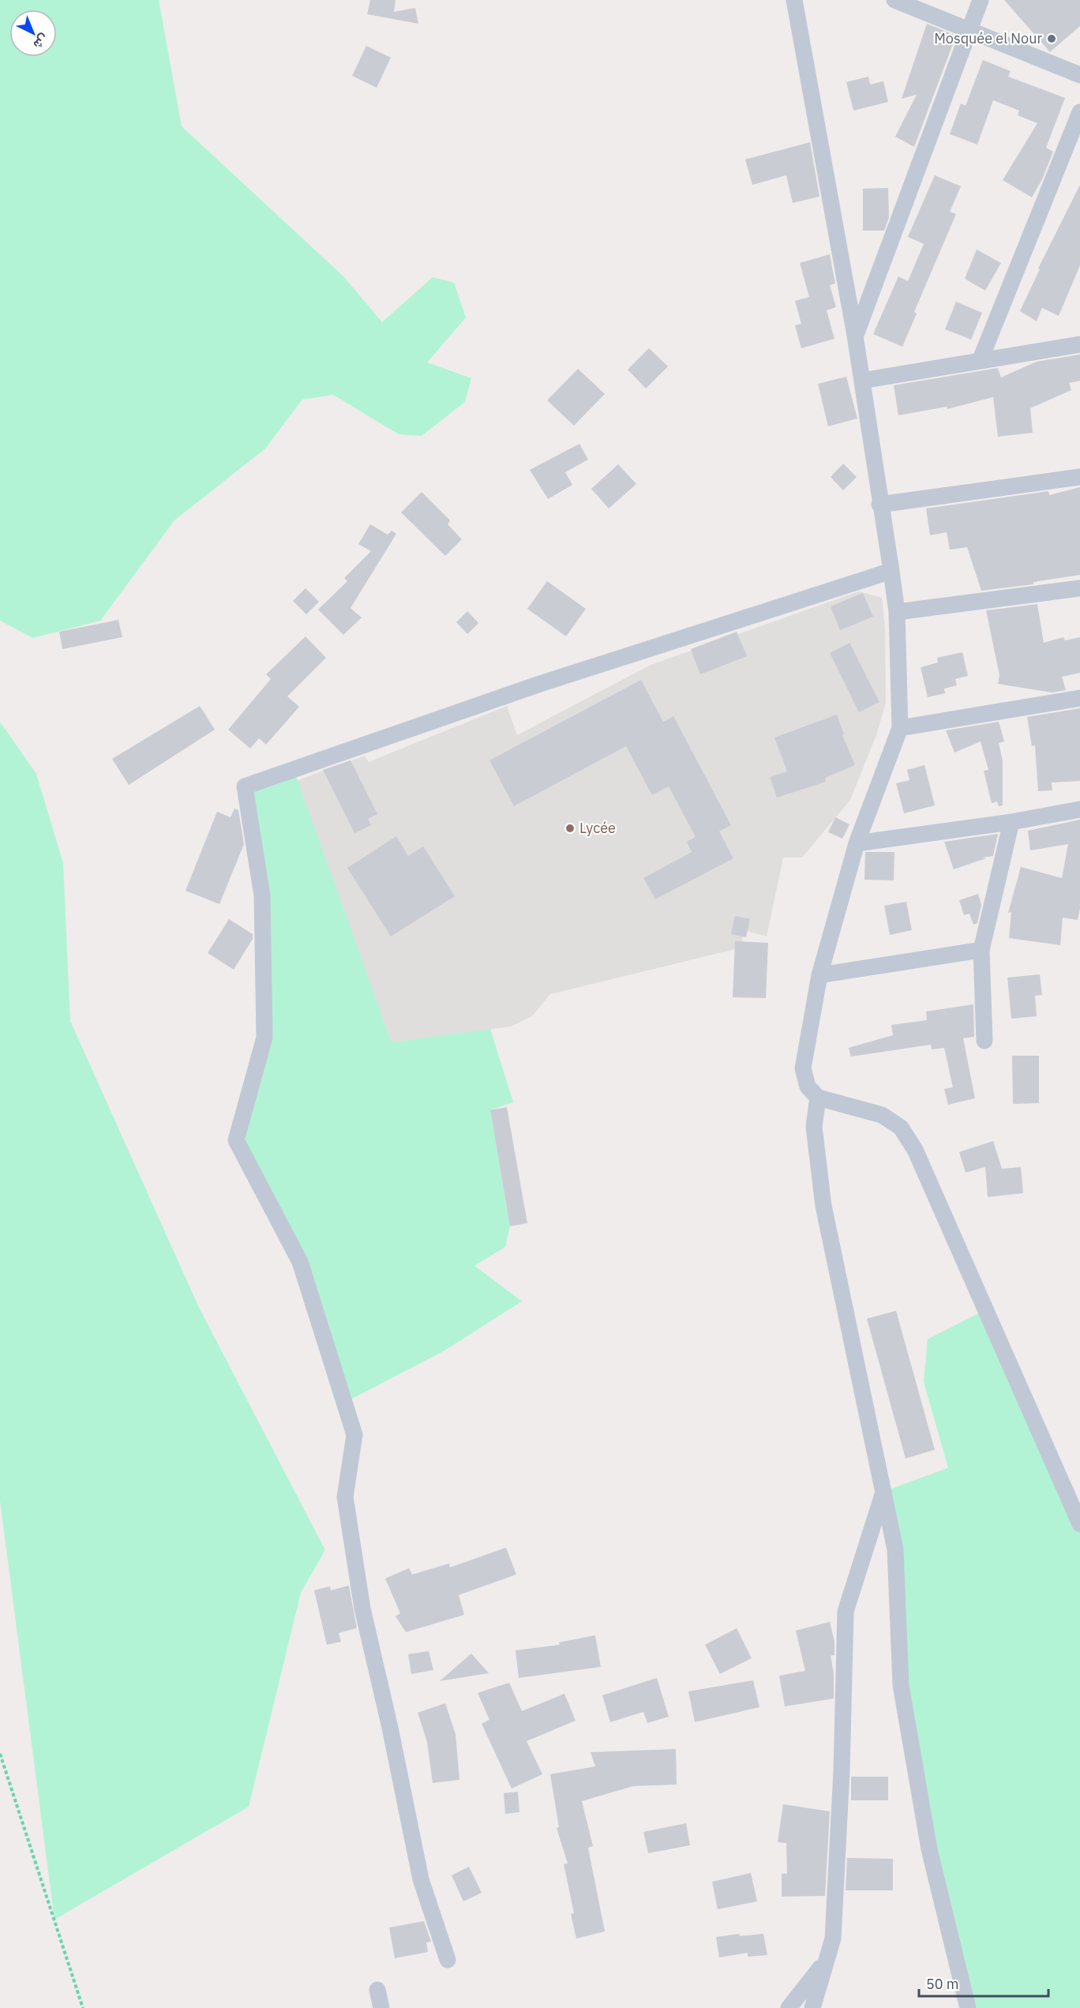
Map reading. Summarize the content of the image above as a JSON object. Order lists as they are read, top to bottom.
{
  "places": ["Mosquée el Nour", "Lycée"],
  "scale_bar": "50 m",
  "north": "bottom right"
}
